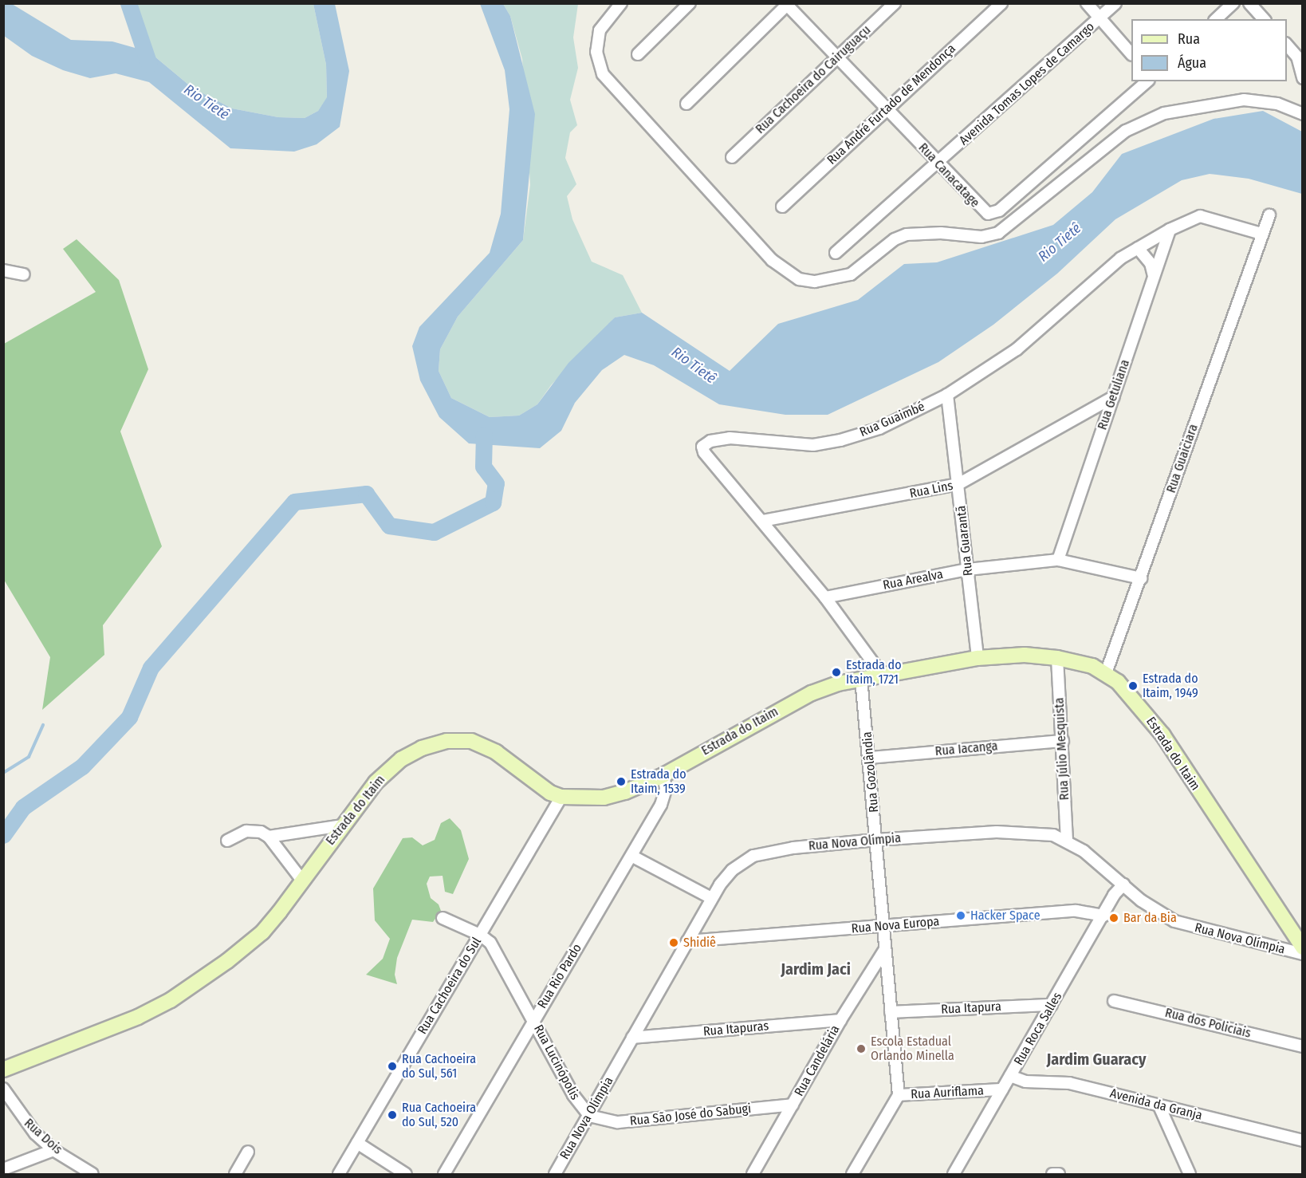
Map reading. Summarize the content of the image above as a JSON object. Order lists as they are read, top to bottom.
{
  "streets": {
    "street": [
      "Rua Cachoeira do Cairuguaçu",
      "Avenida Tomas Lopes de Camargo",
      "Rua André Furtado de Mendonça",
      "Rua Canacatage",
      "Rua Getuliana",
      "Rua Guaimbé",
      "Rua Guaiciara",
      "Rua Lins",
      "Rua Guarantã",
      "Rua Arealva",
      "Estrada do Itaim",
      "Rua Iacanga",
      "Rua Júlio Mesquista",
      "Rua Gozolândia",
      "Rua Nova Olímpia",
      "Rua Nova Europa",
      "Rua Rio Pardo",
      "Rua Cachoeira do Sul",
      "Rua Itapura",
      "Rua dos Policiais",
      "Rua Itapuras",
      "Rua Roca Salles",
      "Rua Candelária",
      "Rua Lucinópolis",
      "Rua Auriflama",
      "Avenida da Granja",
      "Rua São José do Sabugi",
      "Rua Dois"
    ]
  },
  "crossings": [
    ["Rua Cachoeira do Cairuguaçu", "Rua Canacatage"],
    ["Avenida Tomas Lopes de Camargo", "Rua Canacatage"],
    ["Rua André Furtado de Mendonça", "Rua Canacatage"],
    ["Rua Getuliana", "Rua Guaimbé"],
    ["Rua Getuliana", "Rua Lins"],
    ["Rua Getuliana", "Rua Arealva"],
    ["Rua Guaimbé", "Rua Guaiciara"],
    ["Rua Guaimbé", "Rua Lins"],
    ["Rua Guaimbé", "Rua Guarantã"],
    ["Rua Guaimbé", "Rua Arealva"],
    ["Rua Guaimbé", "Estrada do Itaim"],
    ["Rua Guaiciara", "Rua Arealva"],
    ["Rua Guaiciara", "Estrada do Itaim"],
    ["Rua Lins", "Rua Guarantã"],
    ["Rua Guarantã", "Rua Arealva"],
    ["Rua Guarantã", "Estrada do Itaim"],
    ["Estrada do Itaim", "Rua Júlio Mesquista"],
    ["Estrada do Itaim", "Rua Gozolândia"],
    ["Estrada do Itaim", "Rua Rio Pardo"],
    ["Estrada do Itaim", "Rua Cachoeira do Sul"],
    ["Rua Iacanga", "Rua Júlio Mesquista"],
    ["Rua Iacanga", "Rua Gozolândia"],
    ["Rua Júlio Mesquista", "Rua Nova Olímpia"],
    ["Rua Gozolândia", "Rua Nova Olímpia"],
    ["Rua Gozolândia", "Rua Nova Europa"],
    ["Rua Gozolândia", "Rua Itapura"],
    ["Rua Gozolândia", "Rua Candelária"],
    ["Rua Gozolândia", "Rua Auriflama"],
    ["Rua Nova Olímpia", "Rua Nova Europa"],
    ["Rua Nova Olímpia", "Rua Itapuras"],
    ["Rua Nova Olímpia", "Rua Roca Salles"],
    ["Rua Nova Olímpia", "Rua Lucinópolis"],
    ["Rua Nova Olímpia", "Rua São José do Sabugi"],
    ["Rua Nova Europa", "Rua Roca Salles"],
    ["Rua Rio Pardo", "Rua Lucinópolis"],
    ["Rua Cachoeira do Sul", "Rua Lucinópolis"],
    ["Rua Itapura", "Rua Roca Salles"],
    ["Rua Itapuras", "Rua Candelária"],
    ["Rua Roca Salles", "Rua Auriflama"],
    ["Rua Roca Salles", "Avenida da Granja"],
    ["Rua Candelária", "Rua São José do Sabugi"],
    ["Rua Lucinópolis", "Rua São José do Sabugi"]
  ],
  "districts": ["Jardim Jaci", "Jardim Guaracy"],
  "water": ["Rio Tietê"],
  "places": [
    "Estrada do Itaim, 1721",
    "Estrada do Itaim, 1949",
    "Estrada do Itaim, 1539",
    "Hacker Space",
    "Bar da Bia",
    "Shidiê",
    "Escola Estadual Orlando Minella",
    "Rua Cachoeira do Sul, 561",
    "Rua Cachoeira do Sul, 520"
  ],
  "legend": ["Rua", "Água"]
}
